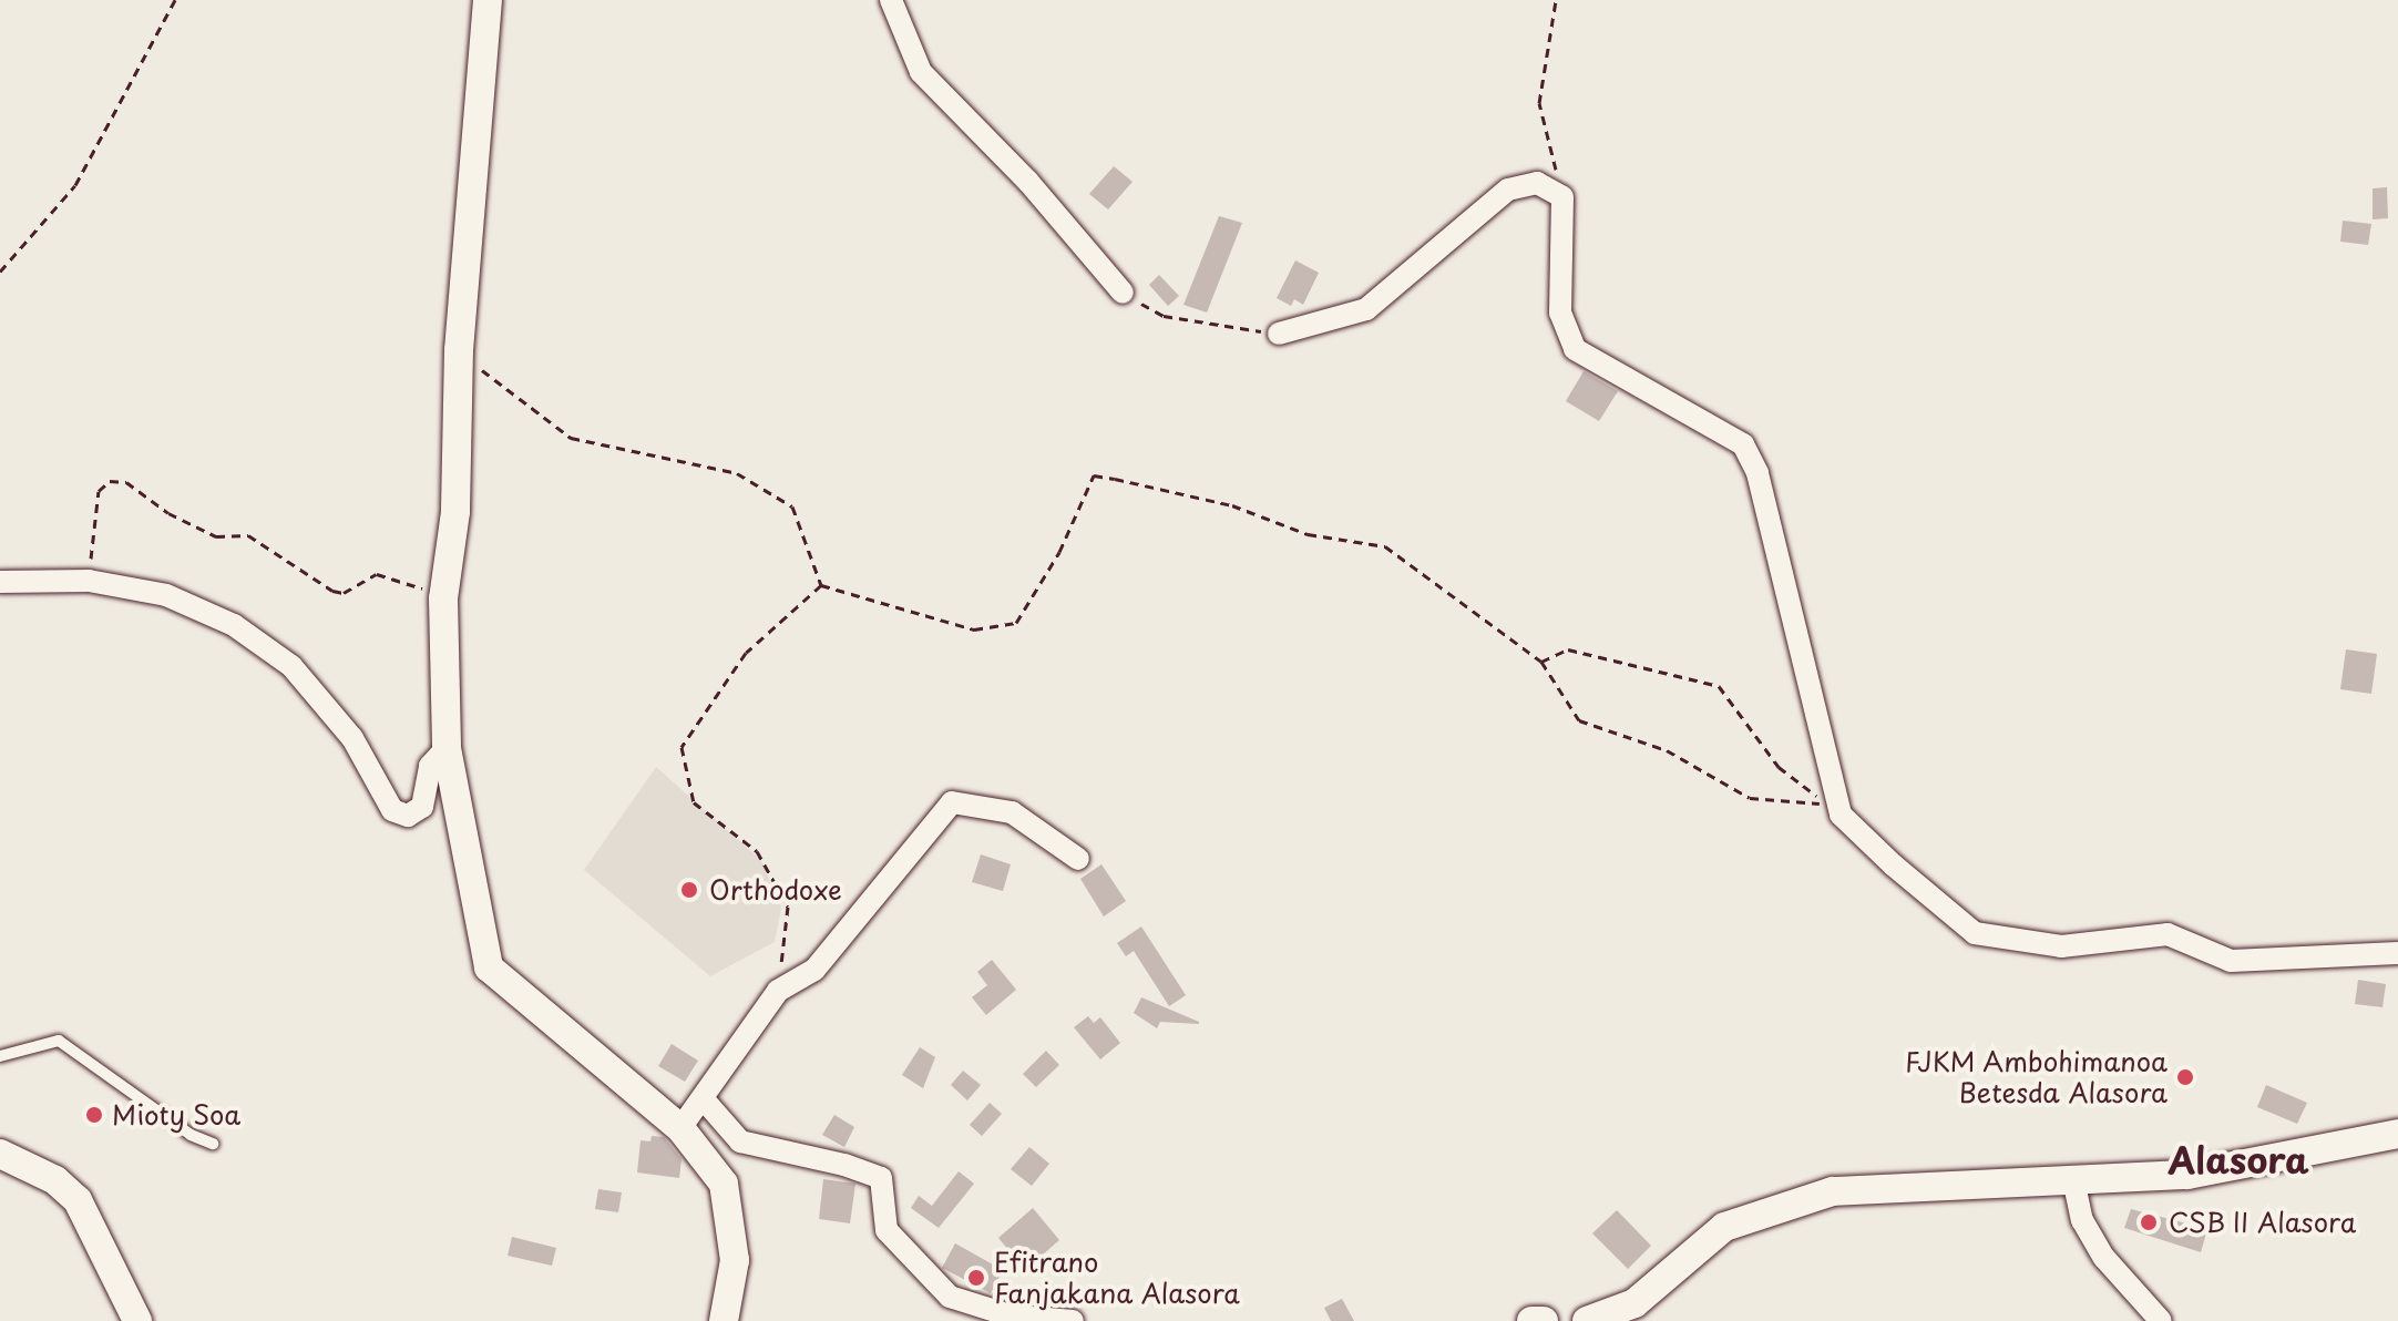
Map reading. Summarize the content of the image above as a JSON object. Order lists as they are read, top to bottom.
{
  "districts": ["Alasora"],
  "places": [
    "Orthodoxe",
    "FJKM Ambohimanoa Betesda Alasora",
    "Mioty Soa",
    "CSB II Alasora",
    "Efitrano Fanjakana Alasora"
  ]
}
